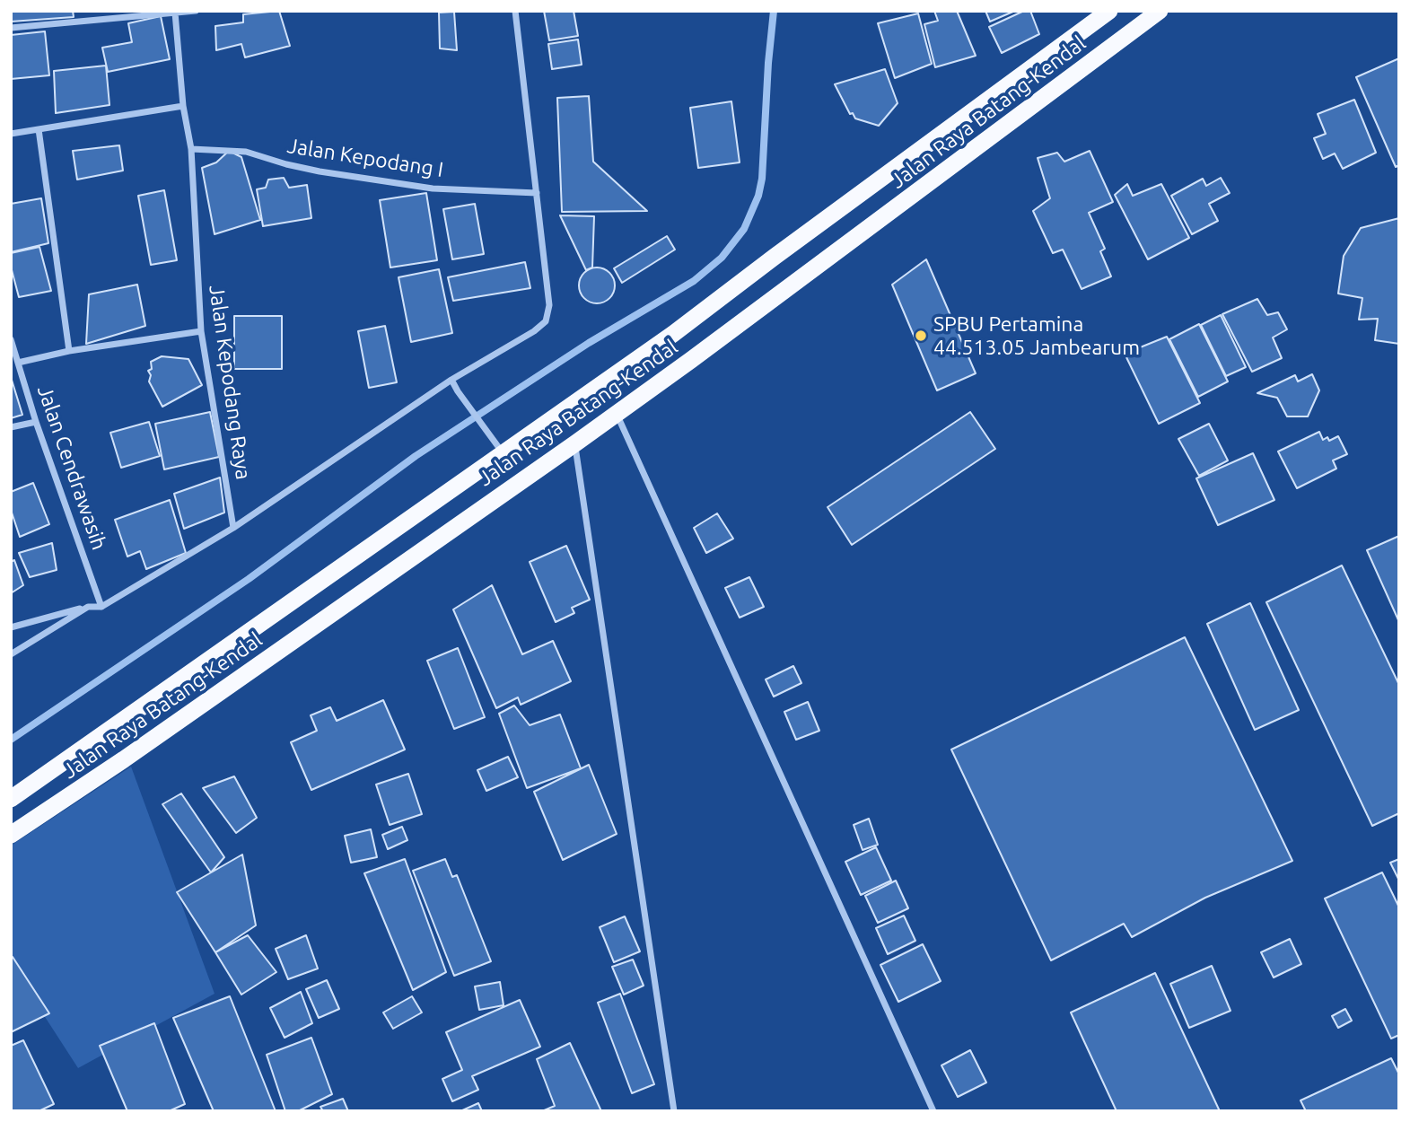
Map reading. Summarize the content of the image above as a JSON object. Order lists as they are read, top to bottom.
{
  "streets": {
    "highway": ["Jalan Raya Batang-Kendal"],
    "street": ["Jalan Kepodang I", "Jalan Kepodang Raya", "Jalan Cendrawasih"]
  },
  "crossings": [
    ["Jalan Kepodang I", "Jalan Kepodang Raya"]
  ],
  "places": ["SPBU Pertamina 44.513.05 Jambearum"]
}
